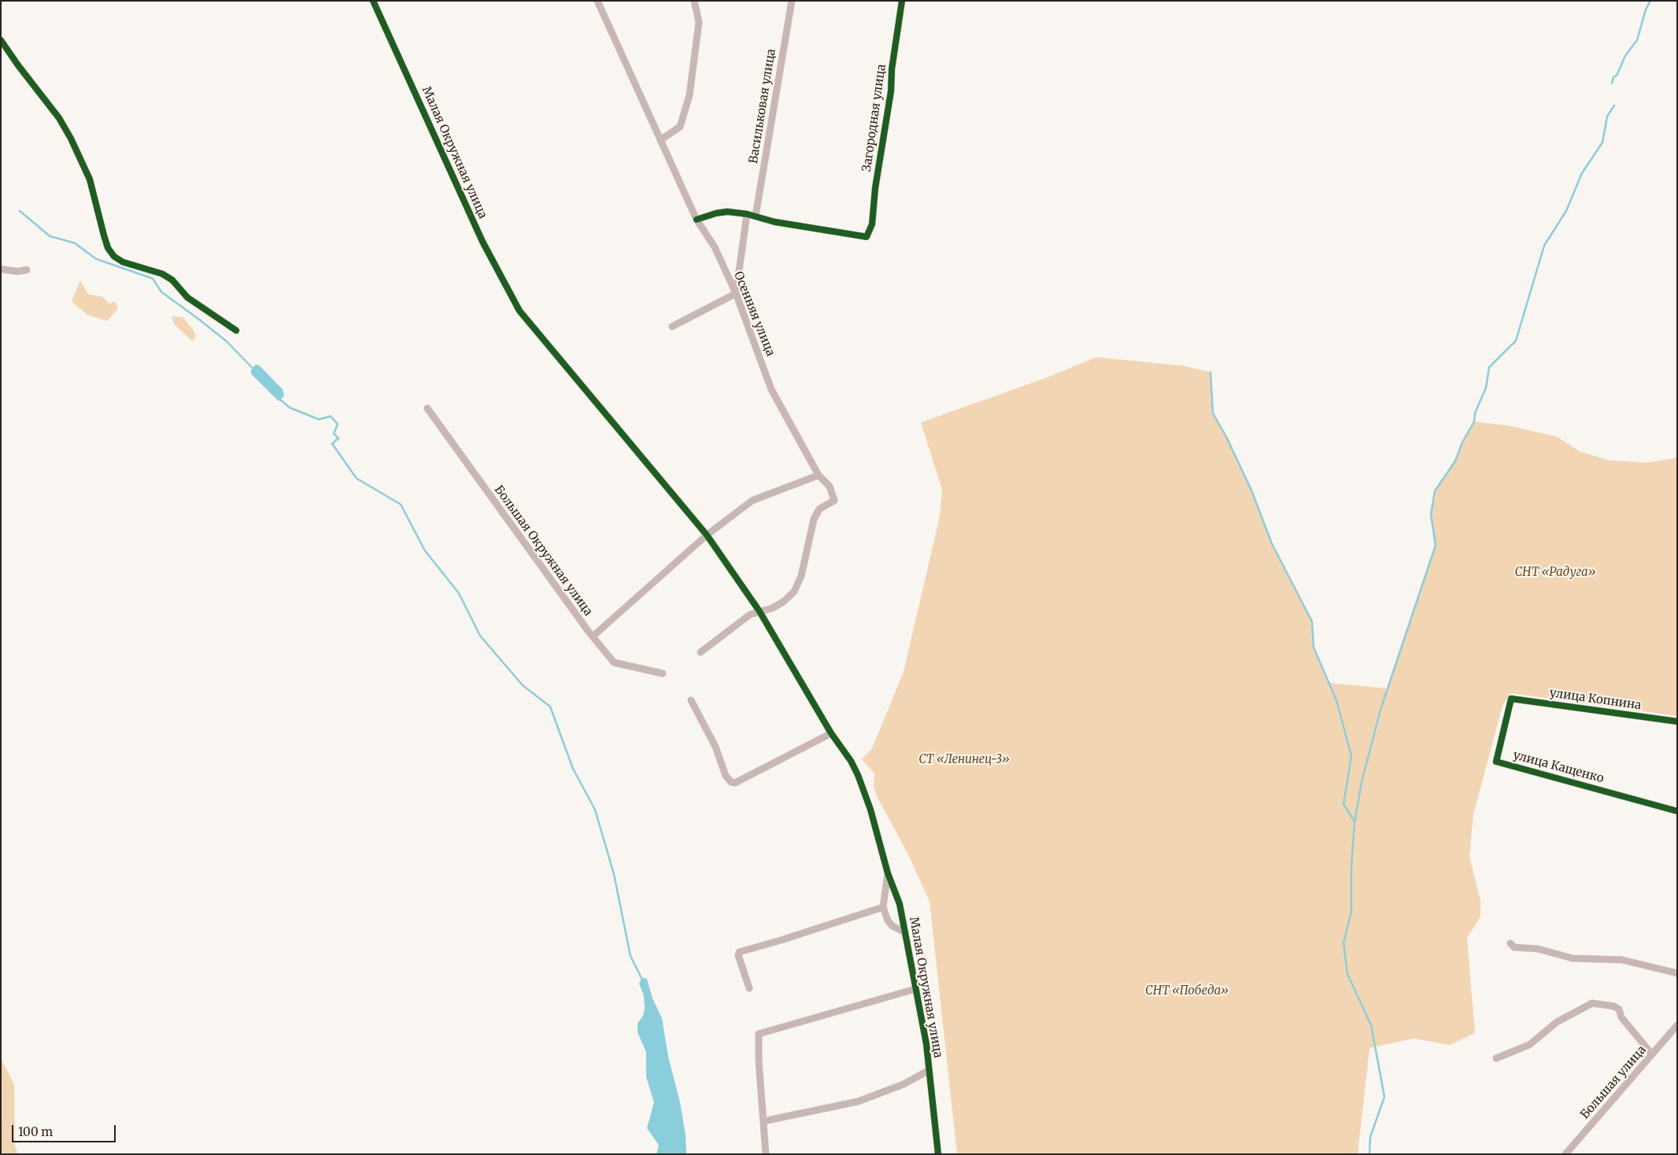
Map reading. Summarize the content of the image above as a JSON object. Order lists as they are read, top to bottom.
{
  "streets": {
    "street": [
      "Васильковая улица",
      "Загородная улица",
      "Малая Окружная улица",
      "Осенняя улица",
      "Большая Окружная улица",
      "улица Копнина",
      "улица Кащенко",
      "Большая улица"
    ]
  },
  "crossings": [
    ["Васильковая улица", "Загородная улица"],
    ["Малая Окружная улица", "Осенняя улица"],
    ["улица Копнина", "улица Кащенко"]
  ],
  "parks": ["СНТ «Радуга»", "СТ «Ленинец-3»", "СНТ «Победа»"],
  "scale_bar": "100 m"
}
